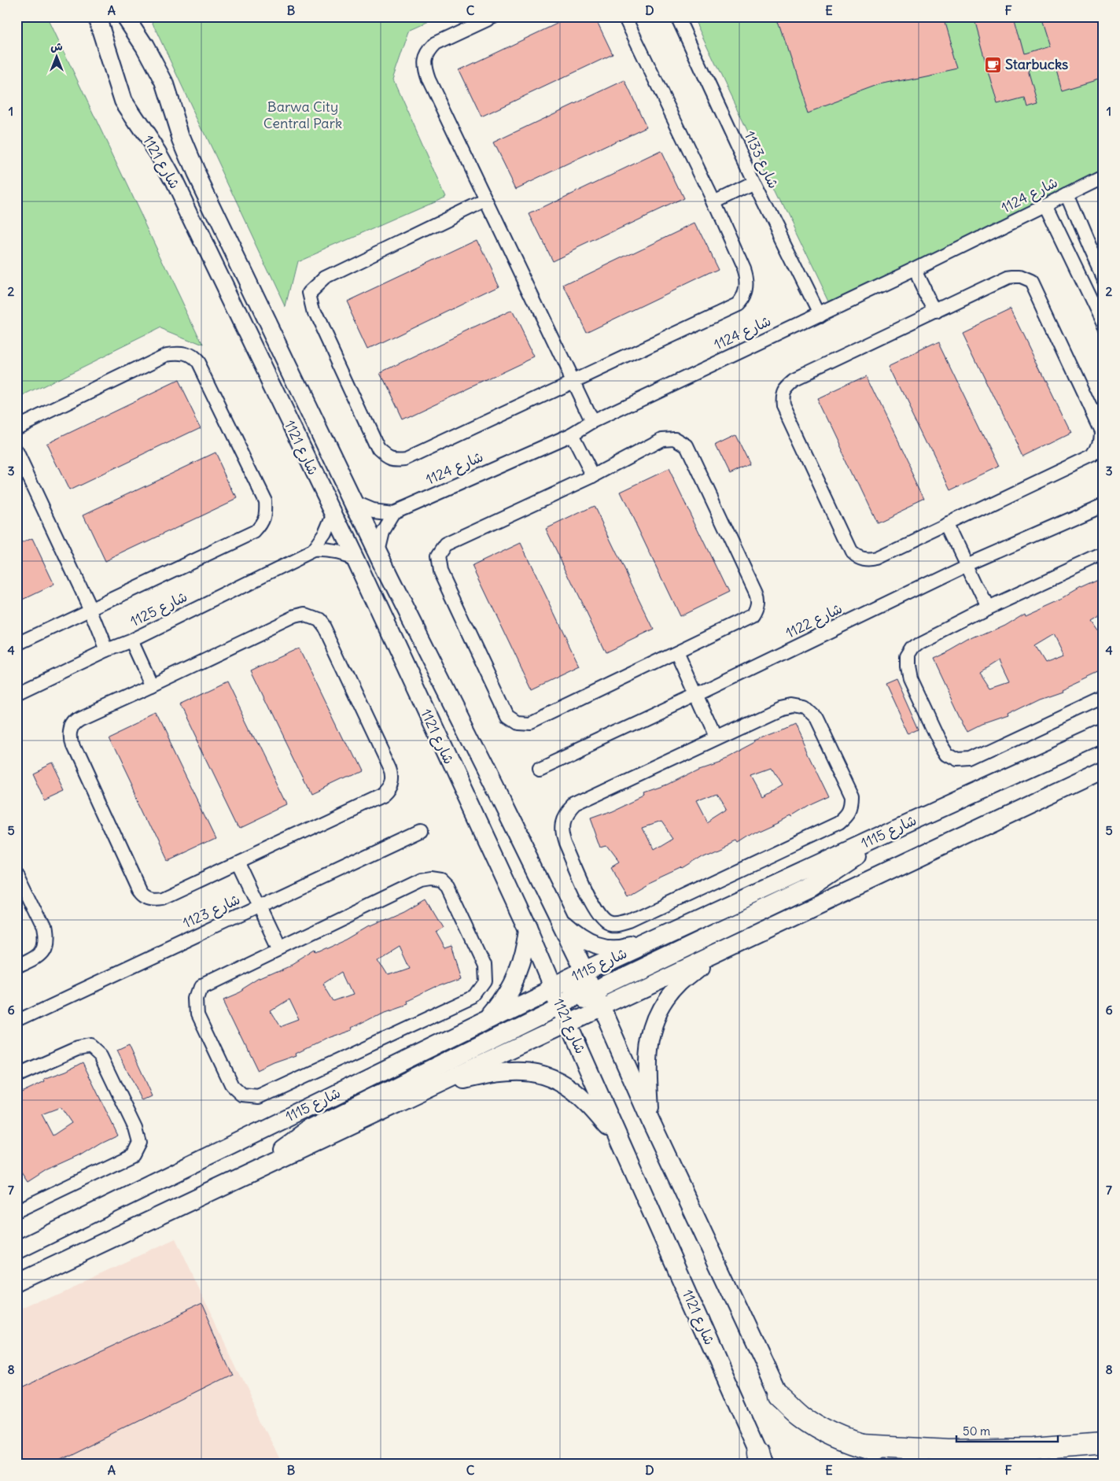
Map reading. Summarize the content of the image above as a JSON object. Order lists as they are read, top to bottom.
{
  "streets": {
    "street": [
      "شارع 1133",
      "شارع 1121",
      "شارع 1124",
      "شارع 1125",
      "شارع 1122",
      "شارع 1115",
      "شارع 1123"
    ]
  },
  "crossings": [
    ["شارع 1133", "شارع 1124"],
    ["شارع 1121", "شارع 1125"],
    ["شارع 1121", "شارع 1115"]
  ],
  "parks": ["Barwa City Central Park"],
  "places": {
    "cafe": ["Starbucks"]
  },
  "scale_bar": "50 m",
  "north": "top",
  "grid": {
    "columns": [
      "A",
      "B",
      "C",
      "D",
      "E",
      "F"
    ],
    "rows": [
      "1",
      "2",
      "3",
      "4",
      "5",
      "6",
      "7",
      "8"
    ]
  }
}
